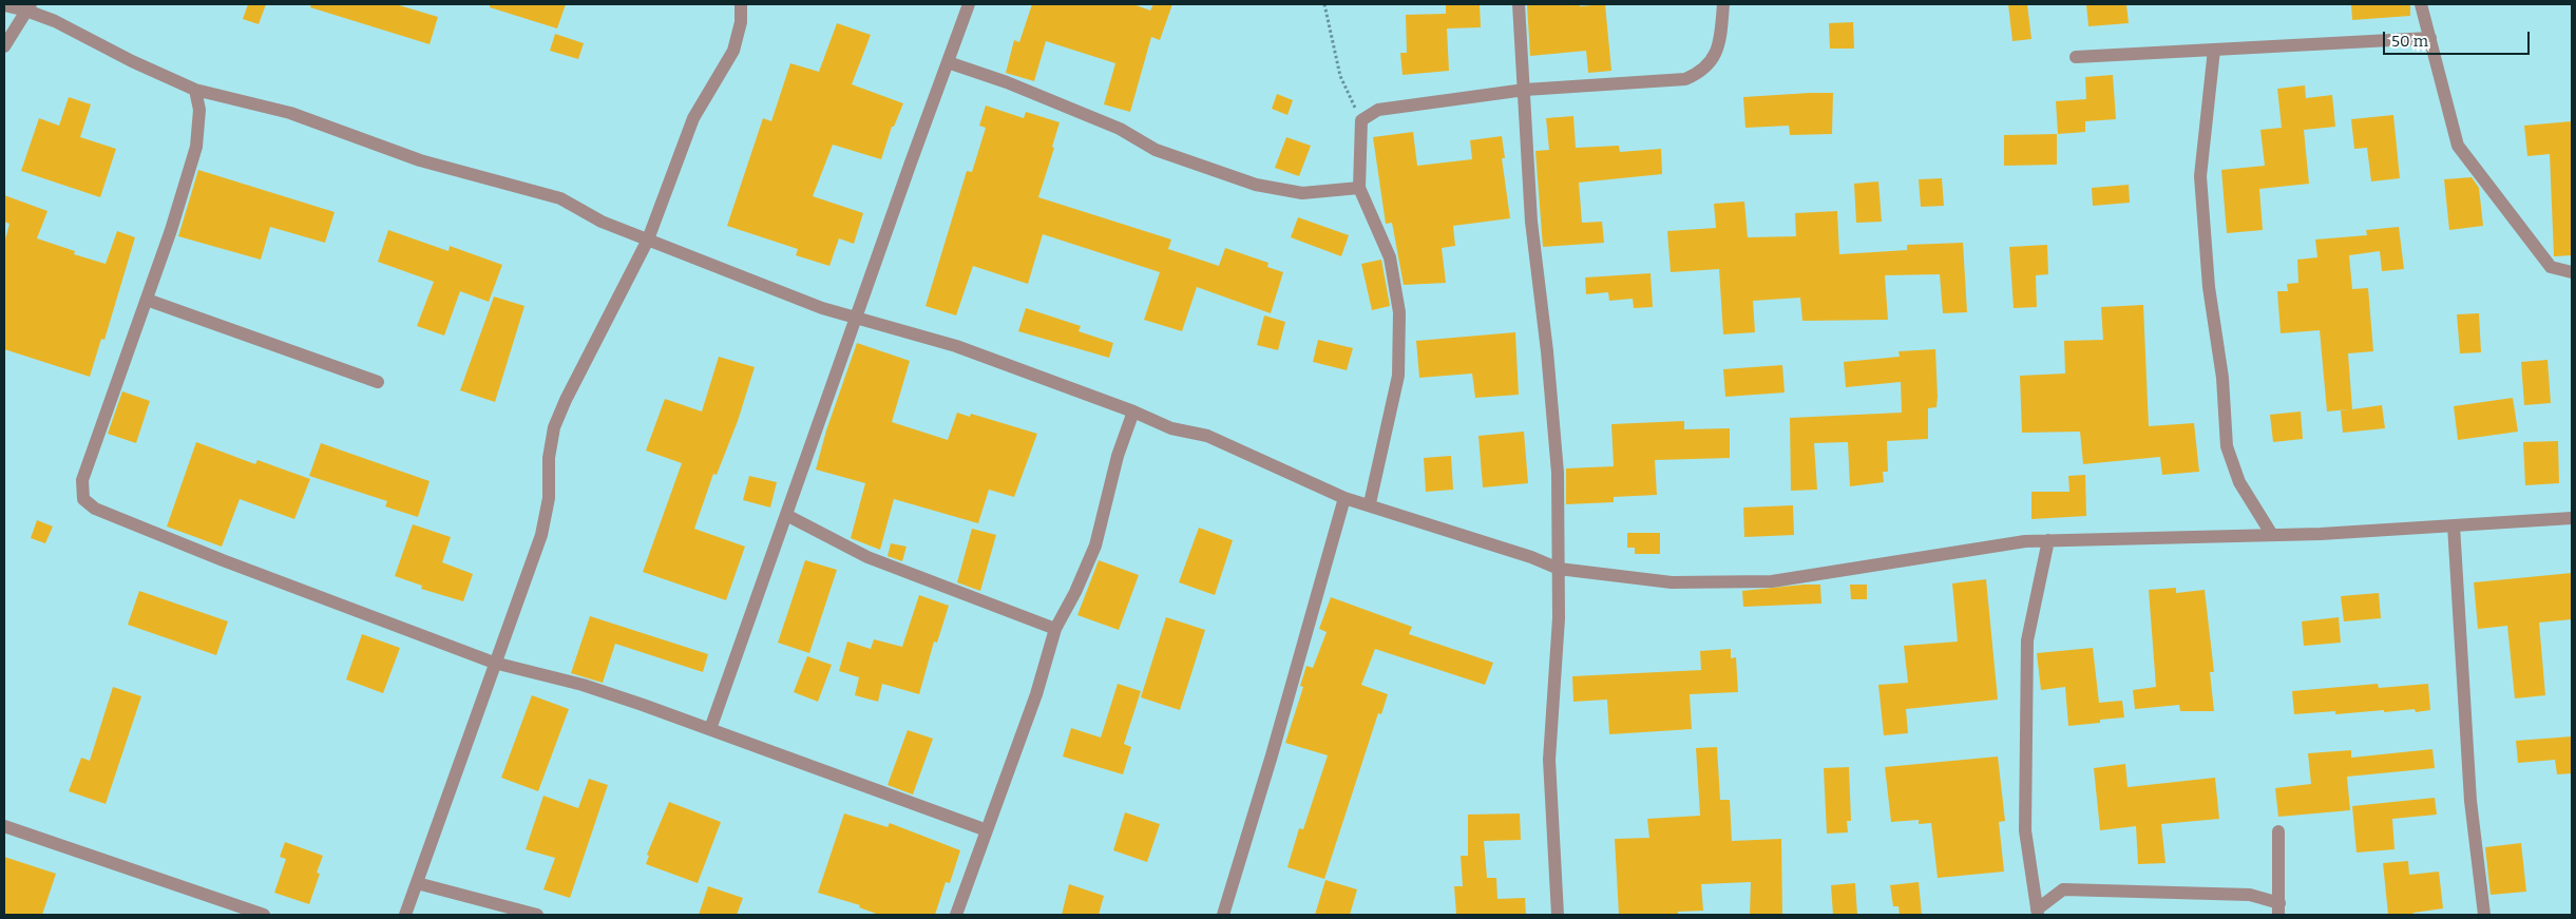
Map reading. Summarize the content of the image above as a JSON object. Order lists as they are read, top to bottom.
{
  "scale_bar": "50 m"
}
